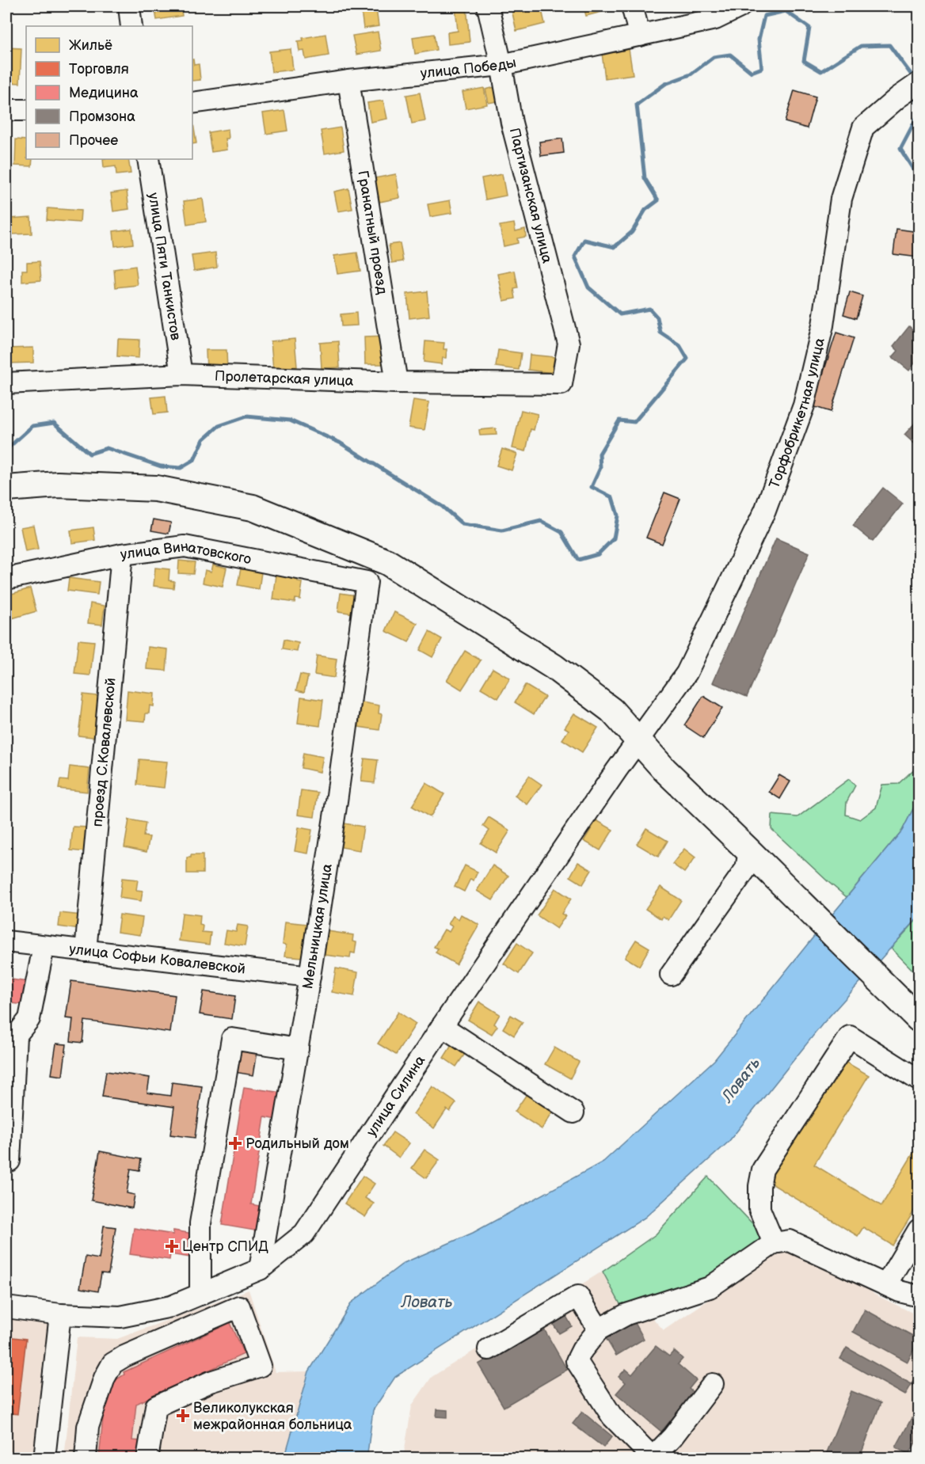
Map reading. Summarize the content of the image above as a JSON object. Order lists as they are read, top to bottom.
{
  "streets": {
    "street": [
      "улица Победы",
      "Партизанская улица",
      "Гранатный проезд",
      "улица Пяти Танкистов",
      "Пролетарская улица",
      "Торфобрикетная улица",
      "улица Винатовского",
      "проезд С.Ковалевской",
      "Мельницкая улица",
      "улица Софьи Ковалевской",
      "улица Силина"
    ]
  },
  "crossings": [
    ["улица Победы", "Партизанская улица"],
    ["улица Победы", "Гранатный проезд"],
    ["Партизанская улица", "Пролетарская улица"],
    ["Гранатный проезд", "Пролетарская улица"],
    ["улица Пяти Танкистов", "Пролетарская улица"],
    ["Торфобрикетная улица", "улица Силина"],
    ["улица Винатовского", "проезд С.Ковалевской"],
    ["улица Винатовского", "Мельницкая улица"],
    ["проезд С.Ковалевской", "улица Софьи Ковалевской"],
    ["Мельницкая улица", "улица Софьи Ковалевской"],
    ["Мельницкая улица", "улица Силина"]
  ],
  "water": ["Ловать"],
  "places": {
    "health": ["Родильный дом", "Центр СПИД", "Великолукская межрайонная больница"]
  },
  "legend": [
    "Жильё",
    "Торговля",
    "Медицина",
    "Промзона",
    "Прочее"
  ]
}
